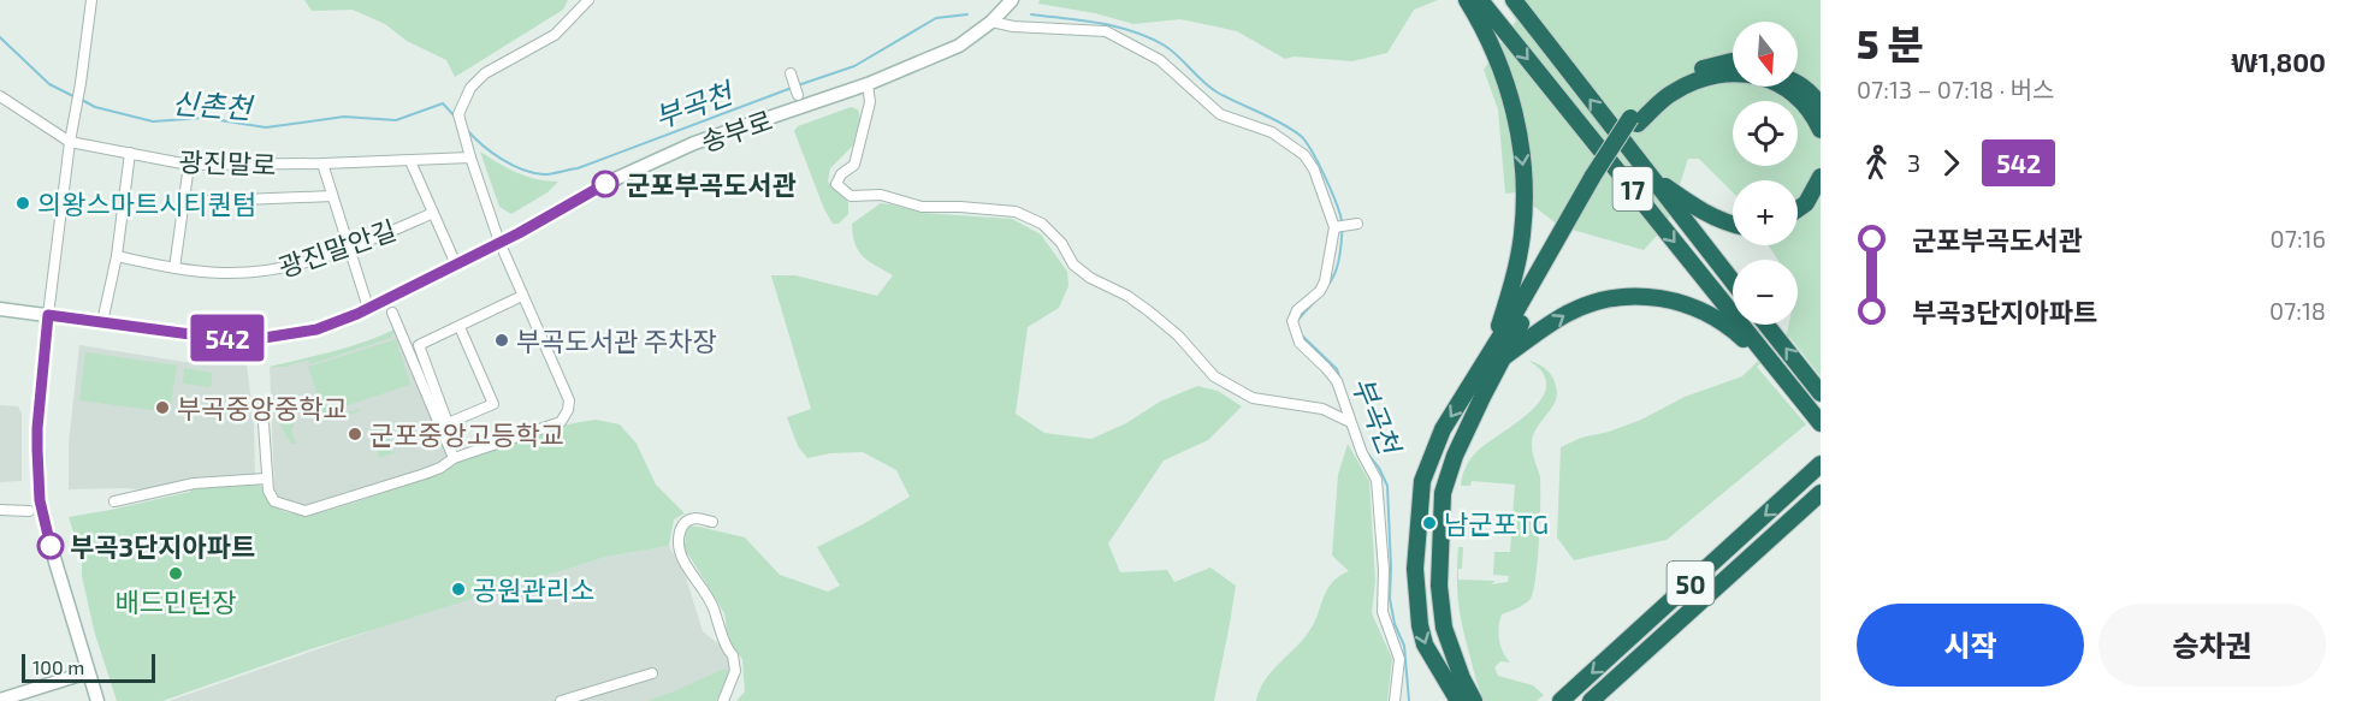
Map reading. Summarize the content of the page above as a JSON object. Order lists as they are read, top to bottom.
{
  "streets": {
    "highway": ["17", "50"],
    "street": ["송부로", "광진말로", "광진말안길"]
  },
  "crossings": [
    ["광진말로", "광진말안길"]
  ],
  "water": ["신촌천", "부곡천"],
  "places": [
    "군포부곡도서관",
    "의왕스마트시티퀀텀",
    "부곡도서관 주차장",
    "부곡중앙중학교",
    "군포중앙고등학교",
    "남군포TG",
    "부곡3단지아파트",
    "배드민턴장",
    "공원관리소"
  ],
  "lines": ["bus line 542"],
  "scale_bar": "100 m",
  "north": "bottom",
  "page": {
    "on_map": "542",
    "heading": ["5 분", "07:13 – 07:18 · 버스", "₩1,800"],
    "map_buttons": ["+", "−"],
    "legs": ["3", "542"],
    "list": [
      {
        "name": "군포부곡도서관",
        "value": "07:16"
      },
      {
        "name": "부곡3단지아파트",
        "value": "07:18"
      }
    ],
    "buttons": ["시작", "승차권"],
    "scale": "100 m"
  }
}
